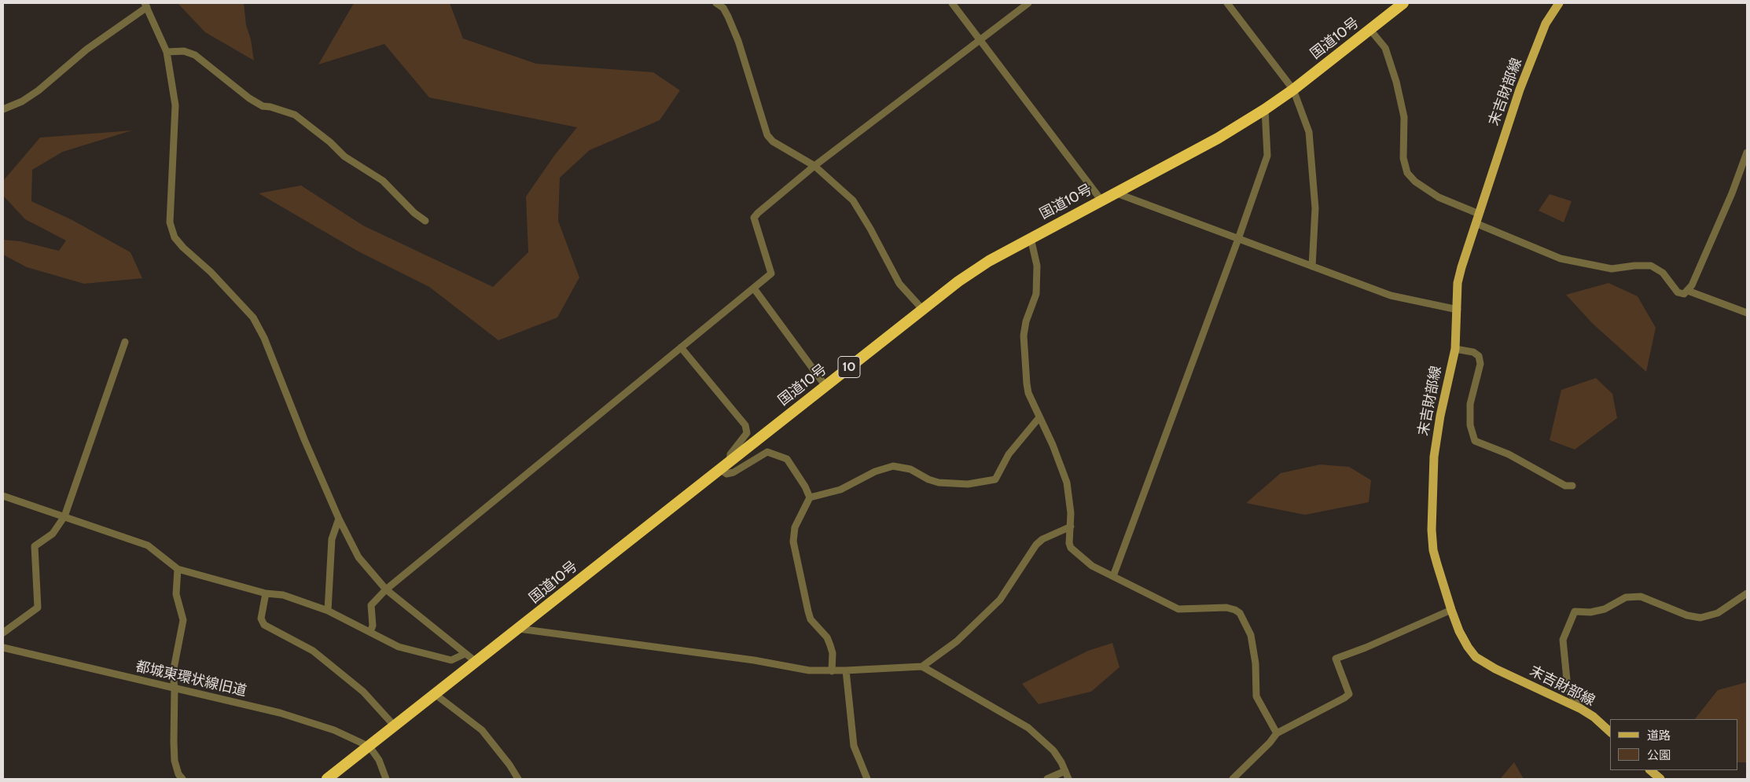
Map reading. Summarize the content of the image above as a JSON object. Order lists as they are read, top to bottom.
{
  "streets": {
    "highway": ["国道10号", "10"],
    "main road": ["末吉財部線"],
    "street": ["都城東環状線旧道"]
  },
  "crossings": [
    ["国道10号", "都城東環状線旧道"]
  ],
  "legend": ["道路", "公園"]
}
